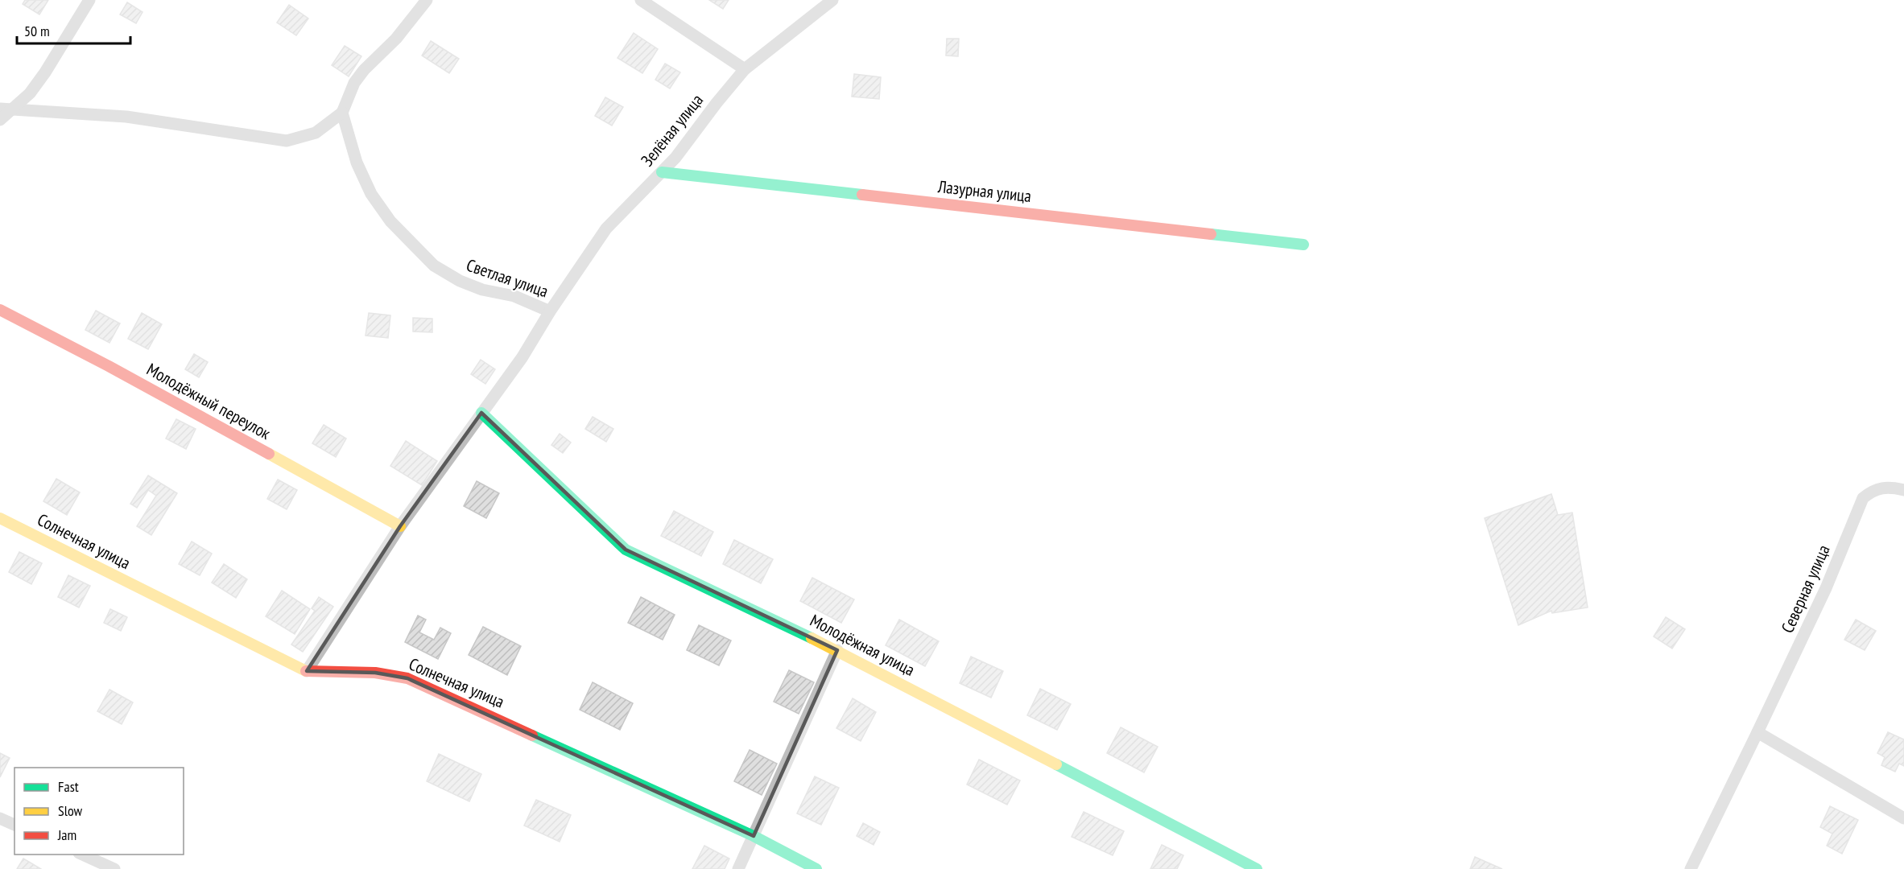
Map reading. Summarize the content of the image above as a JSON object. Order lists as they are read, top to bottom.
{
  "streets": {
    "street": [
      "Зелёная улица",
      "Лазурная улица",
      "Светлая улица",
      "Молодёжный переулок",
      "Солнечная улица",
      "Северная улица",
      "Молодёжная улица"
    ]
  },
  "crossings": [
    ["Зелёная улица", "Лазурная улица"],
    ["Зелёная улица", "Светлая улица"],
    ["Светлая улица", "Молодёжный переулок"],
    ["Светлая улица", "Солнечная улица"],
    ["Светлая улица", "Молодёжная улица"]
  ],
  "legend": ["Fast", "Slow", "Jam"],
  "scale_bar": "50 m"
}
